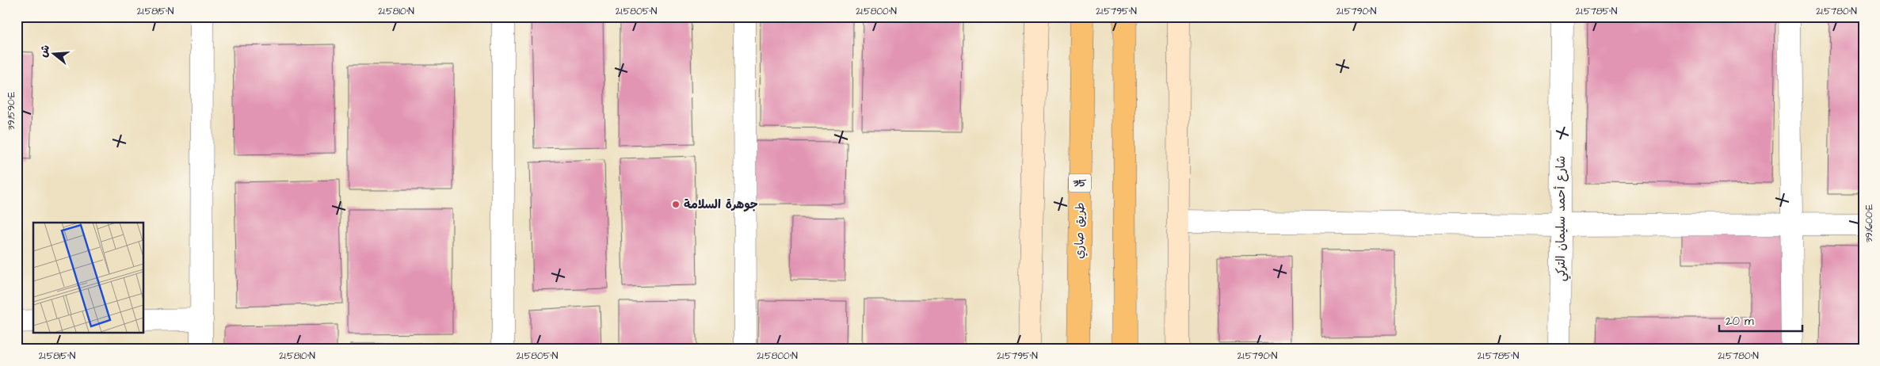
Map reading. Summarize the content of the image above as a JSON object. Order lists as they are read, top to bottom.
{
  "streets": {
    "main road": ["35", "طريق صاري"],
    "street": ["شارع أحمد سليمان التركي"]
  },
  "places": ["جوهرة السلامة"],
  "scale_bar": "20 m",
  "north": "left",
  "coordinates": [
    "21.5815°N",
    "21.5810°N",
    "21.5805°N",
    "21.5800°N",
    "21.5795°N",
    "21.5790°N",
    "21.5785°N",
    "21.5780°N",
    "39.1590°E",
    "39.1600°E"
  ]
}
